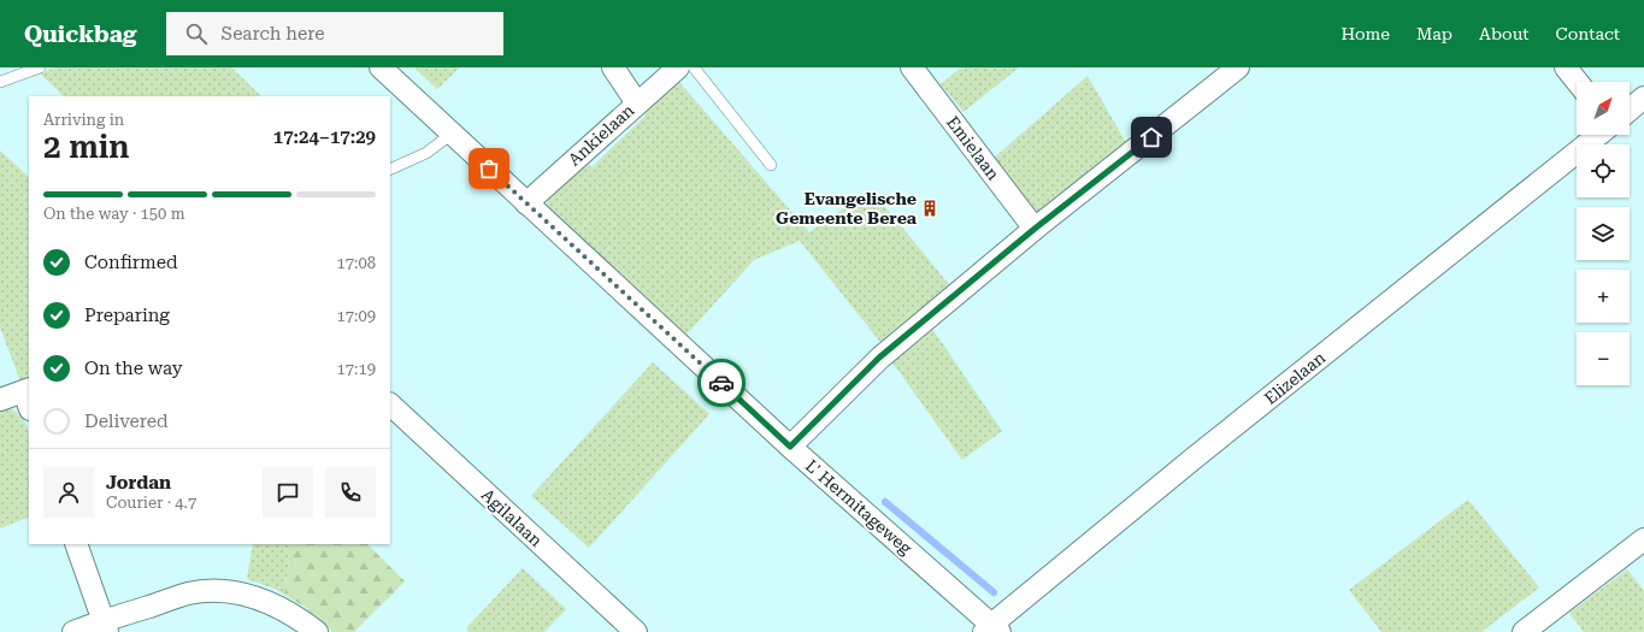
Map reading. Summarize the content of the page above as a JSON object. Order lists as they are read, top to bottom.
{
  "streets": {
    "street": [
      "Ankielaan",
      "Emielaan",
      "Elizelaan",
      "L' Hermitageweg",
      "Agilalaan"
    ]
  },
  "crossings": [
    ["Ankielaan", "L' Hermitageweg"],
    ["Elizelaan", "L' Hermitageweg"]
  ],
  "places": {
    "building": ["Evangelische Gemeente Berea"]
  },
  "north": "top right",
  "page": {
    "header": "Quickbag",
    "search": "Search here",
    "nav": [
      "Home",
      "Map",
      "About",
      "Contact"
    ],
    "map_buttons": ["+", "−"],
    "heading": ["2 min", "Arriving in", "17:24–17:29"],
    "panel": ["Jordan", "Courier · 4.7"],
    "bar": "On the way · 150 m",
    "list": [
      ["Confirmed", "17:08"],
      ["Preparing", "17:09"],
      ["On the way", "17:19"],
      "Delivered"
    ]
  }
}
